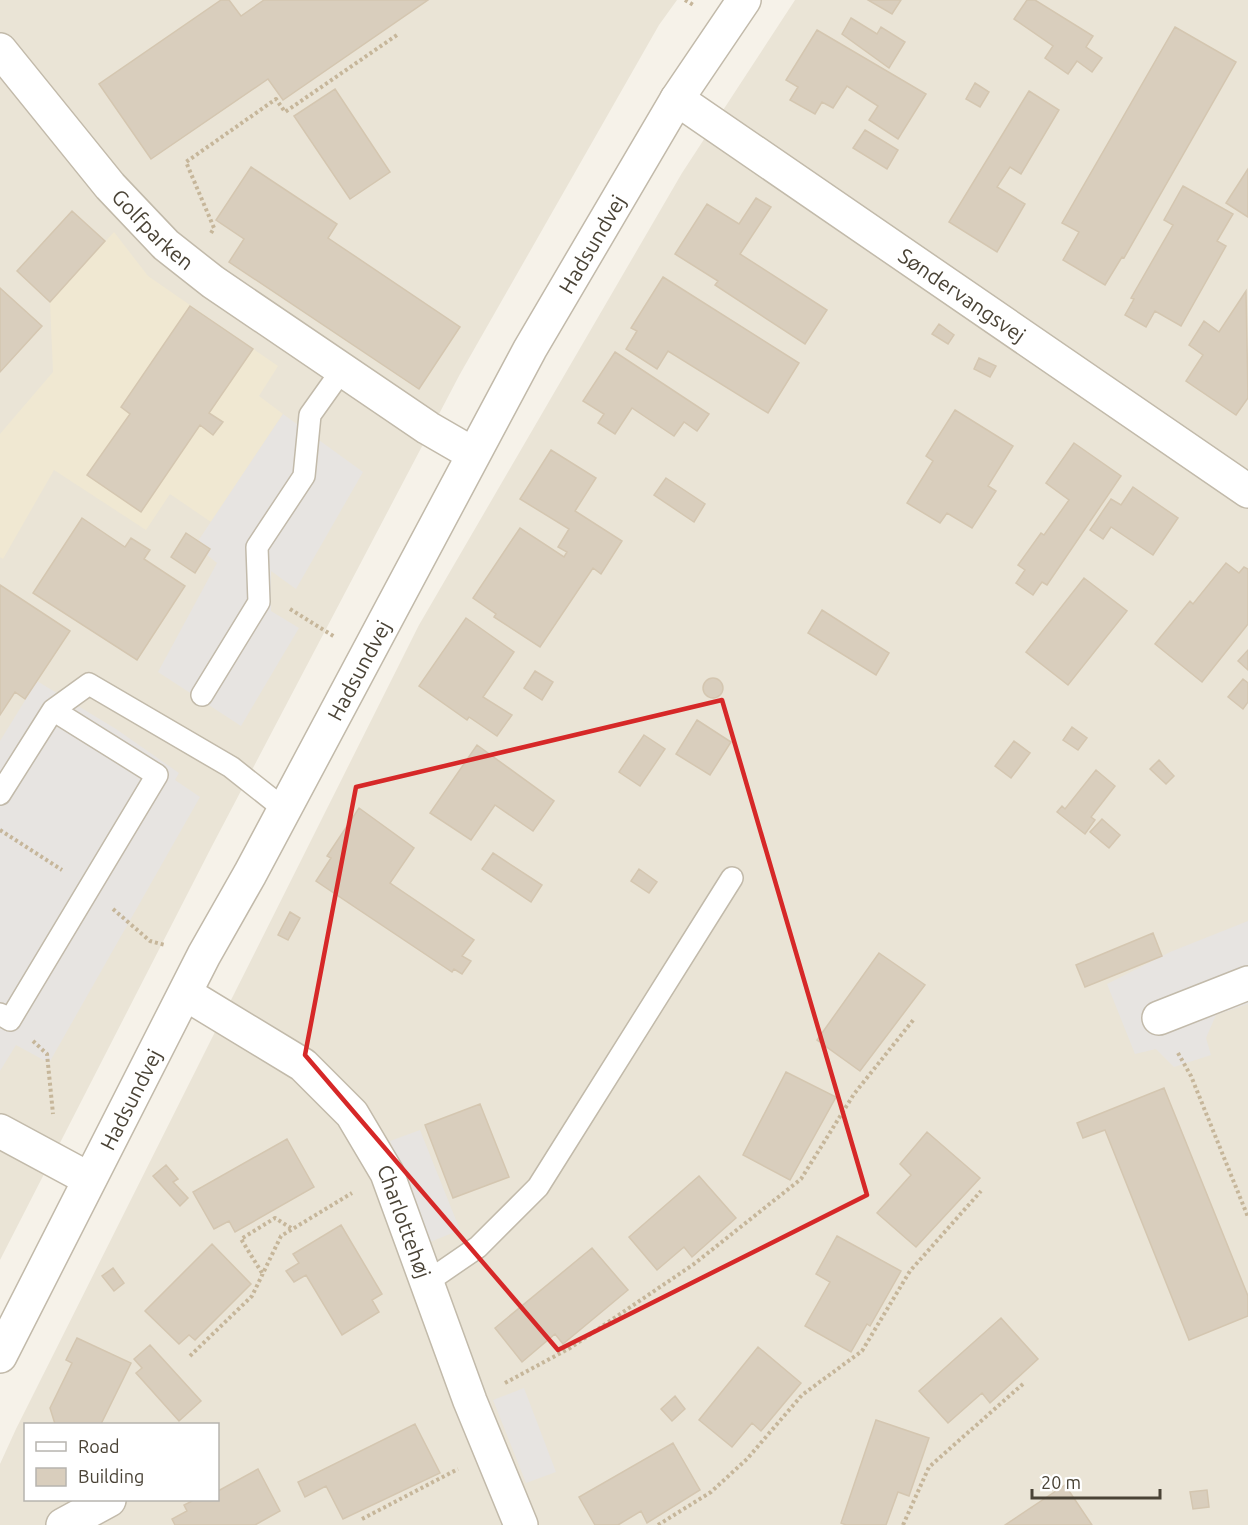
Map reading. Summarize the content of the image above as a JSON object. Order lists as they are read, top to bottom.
{
  "streets": {
    "street": [
      "Golfparken",
      "Hadsundvej",
      "Søndervangsvej",
      "Charlottehøj"
    ]
  },
  "crossings": [
    ["Golfparken", "Hadsundvej"],
    ["Hadsundvej", "Søndervangsvej"],
    ["Hadsundvej", "Charlottehøj"]
  ],
  "legend": ["Road", "Building"],
  "scale_bar": "20 m"
}
